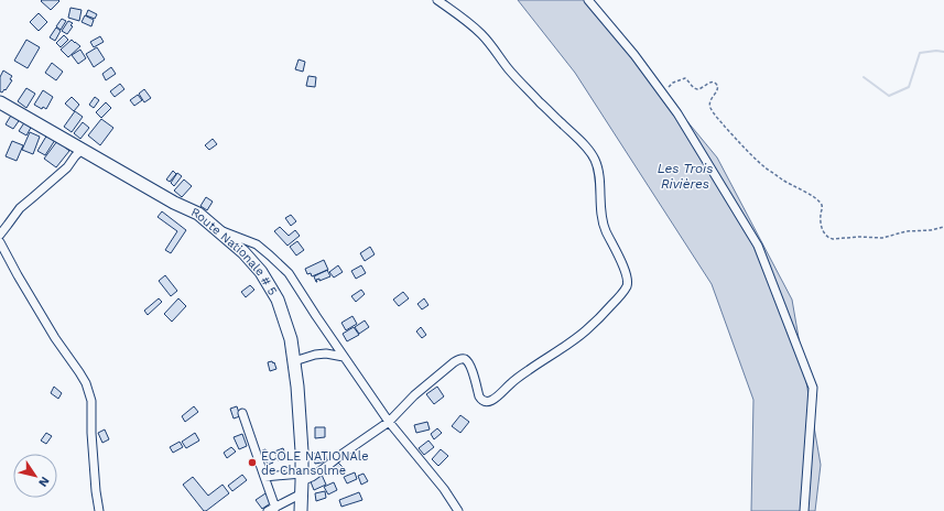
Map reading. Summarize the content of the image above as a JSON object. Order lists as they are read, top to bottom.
{
  "streets": {
    "main road": ["Route Nationale # 5"]
  },
  "water": ["Les Trois Rivières"],
  "places": ["ECOLE NATIONAle de Chansolme"],
  "north": "bottom right"
}
